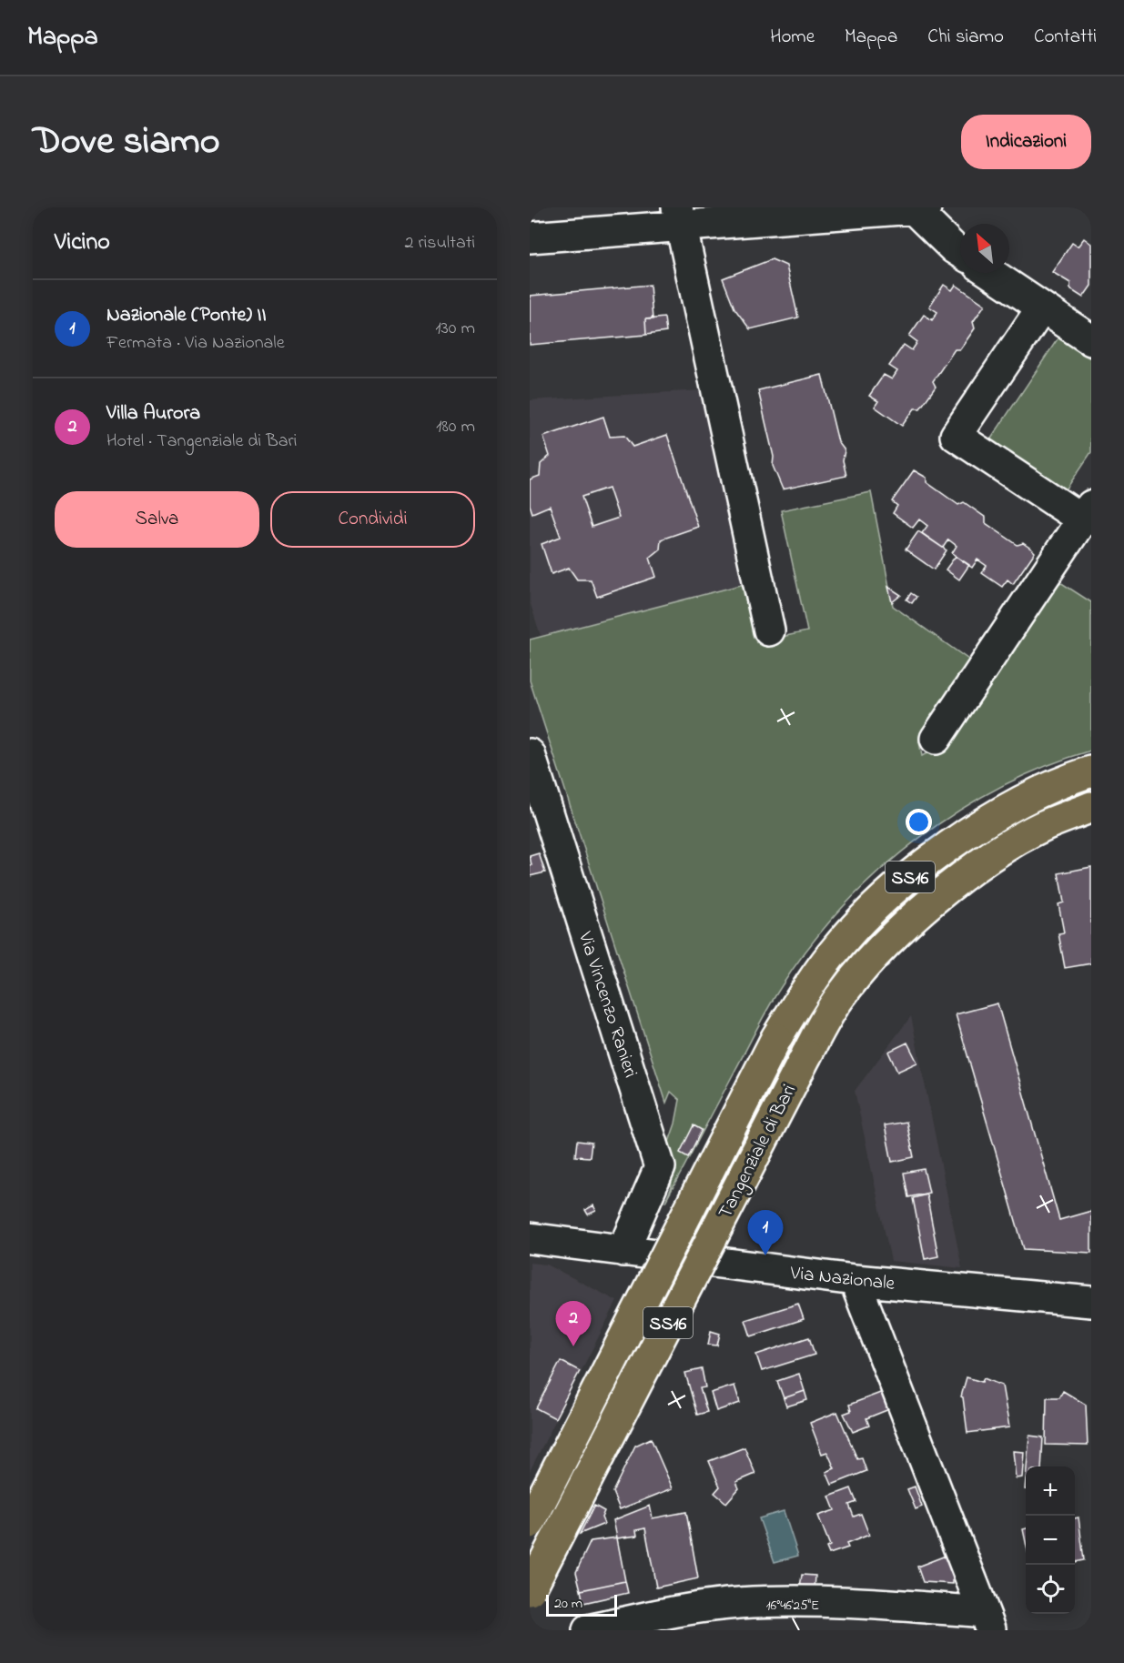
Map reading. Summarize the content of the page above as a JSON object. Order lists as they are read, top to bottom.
{
  "streets": {
    "highway": ["SS16", "Tangenziale di Bari"],
    "street": ["Via Vincenzo Ranieri", "Via Nazionale"]
  },
  "crossings": [
    ["Via Vincenzo Ranieri", "Via Nazionale"]
  ],
  "scale_bar": "20 m",
  "north": "top left",
  "page": {
    "header": "Mappa",
    "nav": [
      "Home",
      "Mappa",
      "Chi siamo",
      "Contatti"
    ],
    "title": "Dove siamo",
    "buttons": [
      "Indicazioni",
      ["Salva", "Condividi"]
    ],
    "heading": ["Vicino", "2 risultati"],
    "list": [
      {
        "mark": "1",
        "name": "Nazionale (Ponte) II",
        "note": "Fermata · Via Nazionale",
        "value": "130 m"
      },
      {
        "mark": "2",
        "name": "Villa Aurora",
        "note": "Hotel · Tangenziale di Bari",
        "value": "180 m"
      }
    ],
    "pins": ["1", "2"],
    "map_buttons": ["+", "−"],
    "scale": "20 m"
  },
  "coordinates": ["16°46'25\"E"]
}
